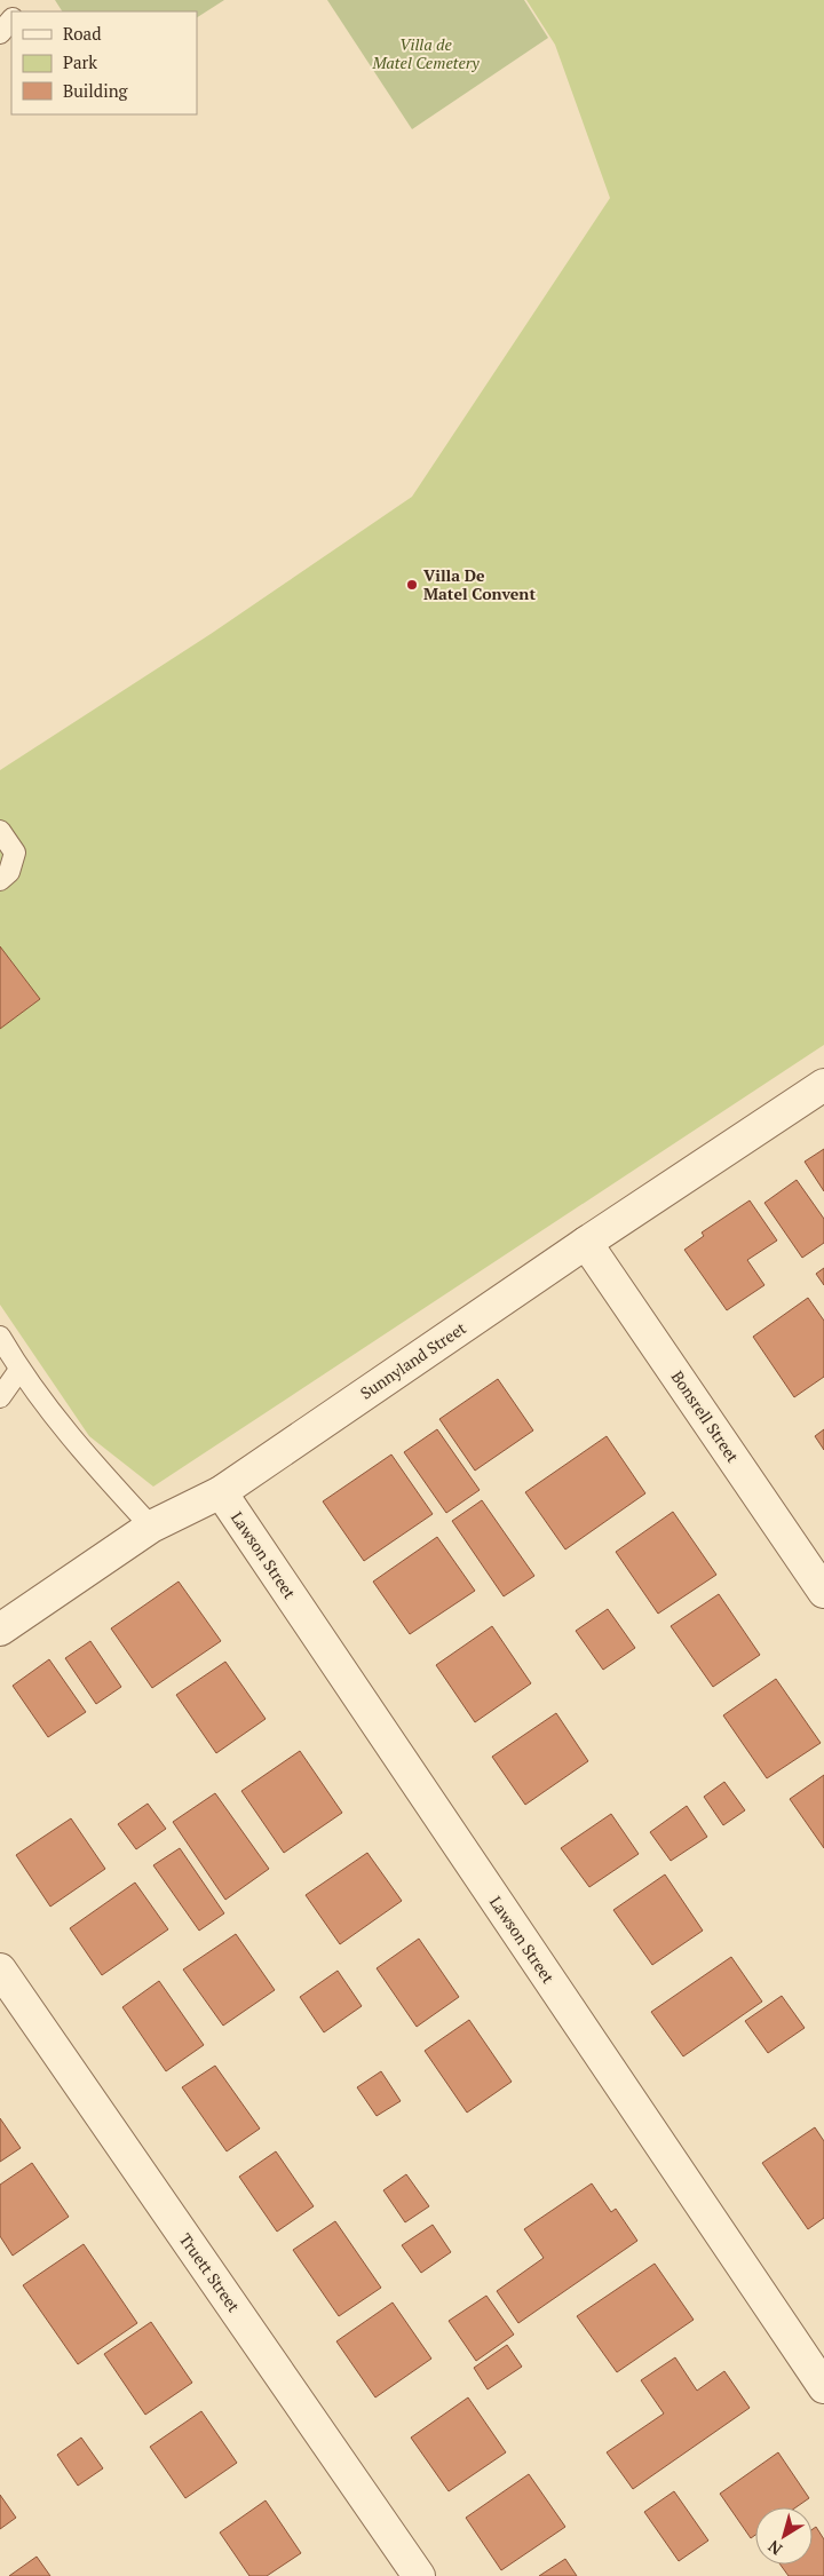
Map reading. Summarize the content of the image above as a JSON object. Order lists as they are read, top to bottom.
{
  "streets": {
    "street": [
      "Sunnyland Street",
      "Bonsrell Street",
      "Lawson Street",
      "Truett Street"
    ]
  },
  "crossings": [
    ["Sunnyland Street", "Bonsrell Street"],
    ["Sunnyland Street", "Lawson Street"]
  ],
  "parks": ["Villa de Matel Cemetery"],
  "places": ["Villa De Matel Convent"],
  "legend": ["Road", "Park", "Building"],
  "north": "bottom left"
}
